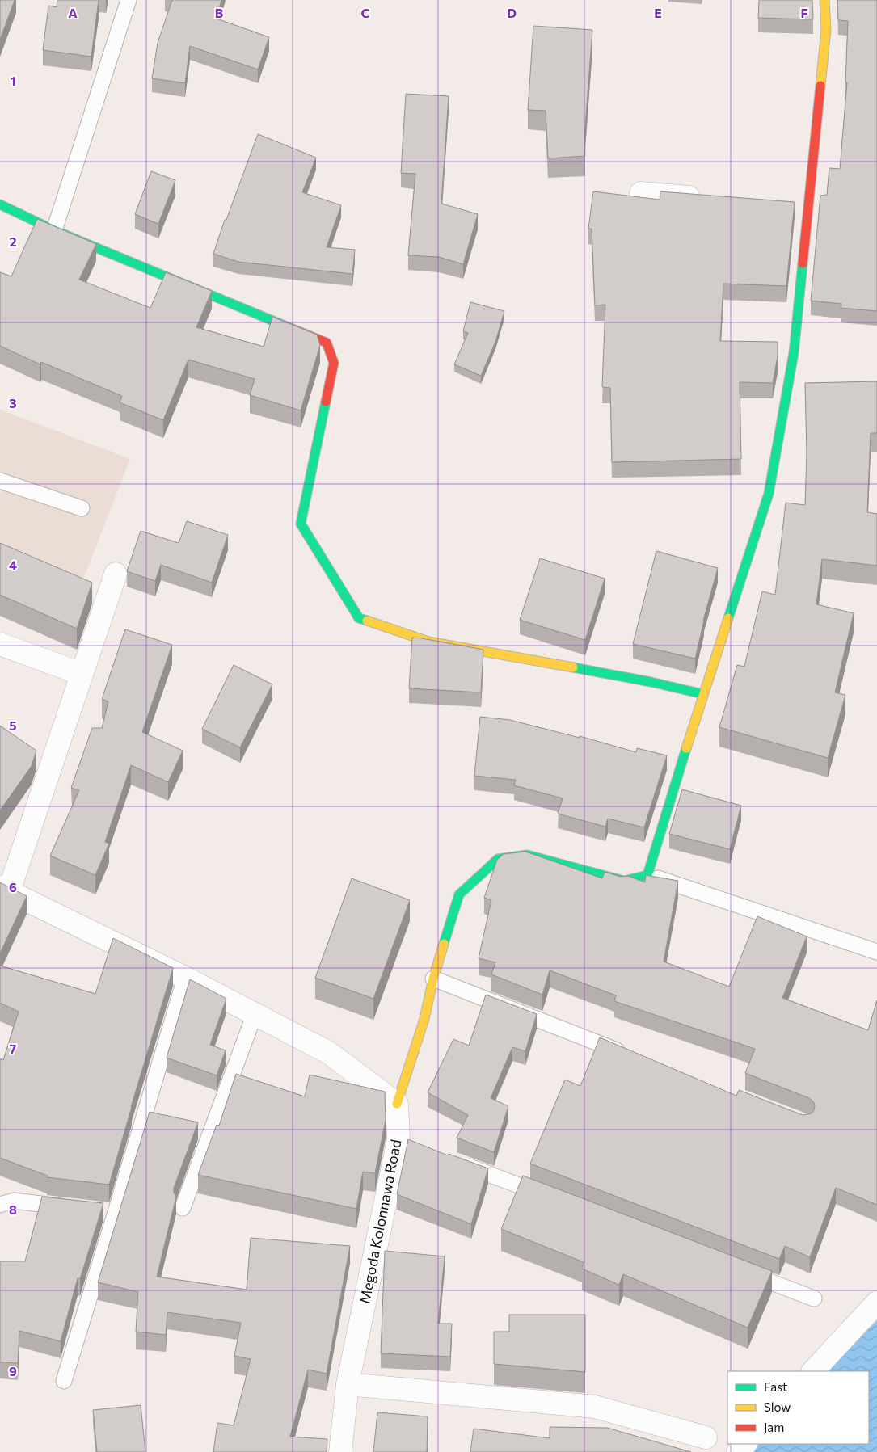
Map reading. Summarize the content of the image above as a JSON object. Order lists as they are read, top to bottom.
{
  "streets": {
    "street": ["Megoda Kolonnawa Road"]
  },
  "legend": ["Fast", "Slow", "Jam"],
  "grid": {
    "columns": [
      "A",
      "B",
      "C",
      "D",
      "E",
      "F"
    ],
    "rows": [
      "1",
      "2",
      "3",
      "4",
      "5",
      "6",
      "7",
      "8",
      "9"
    ]
  }
}
